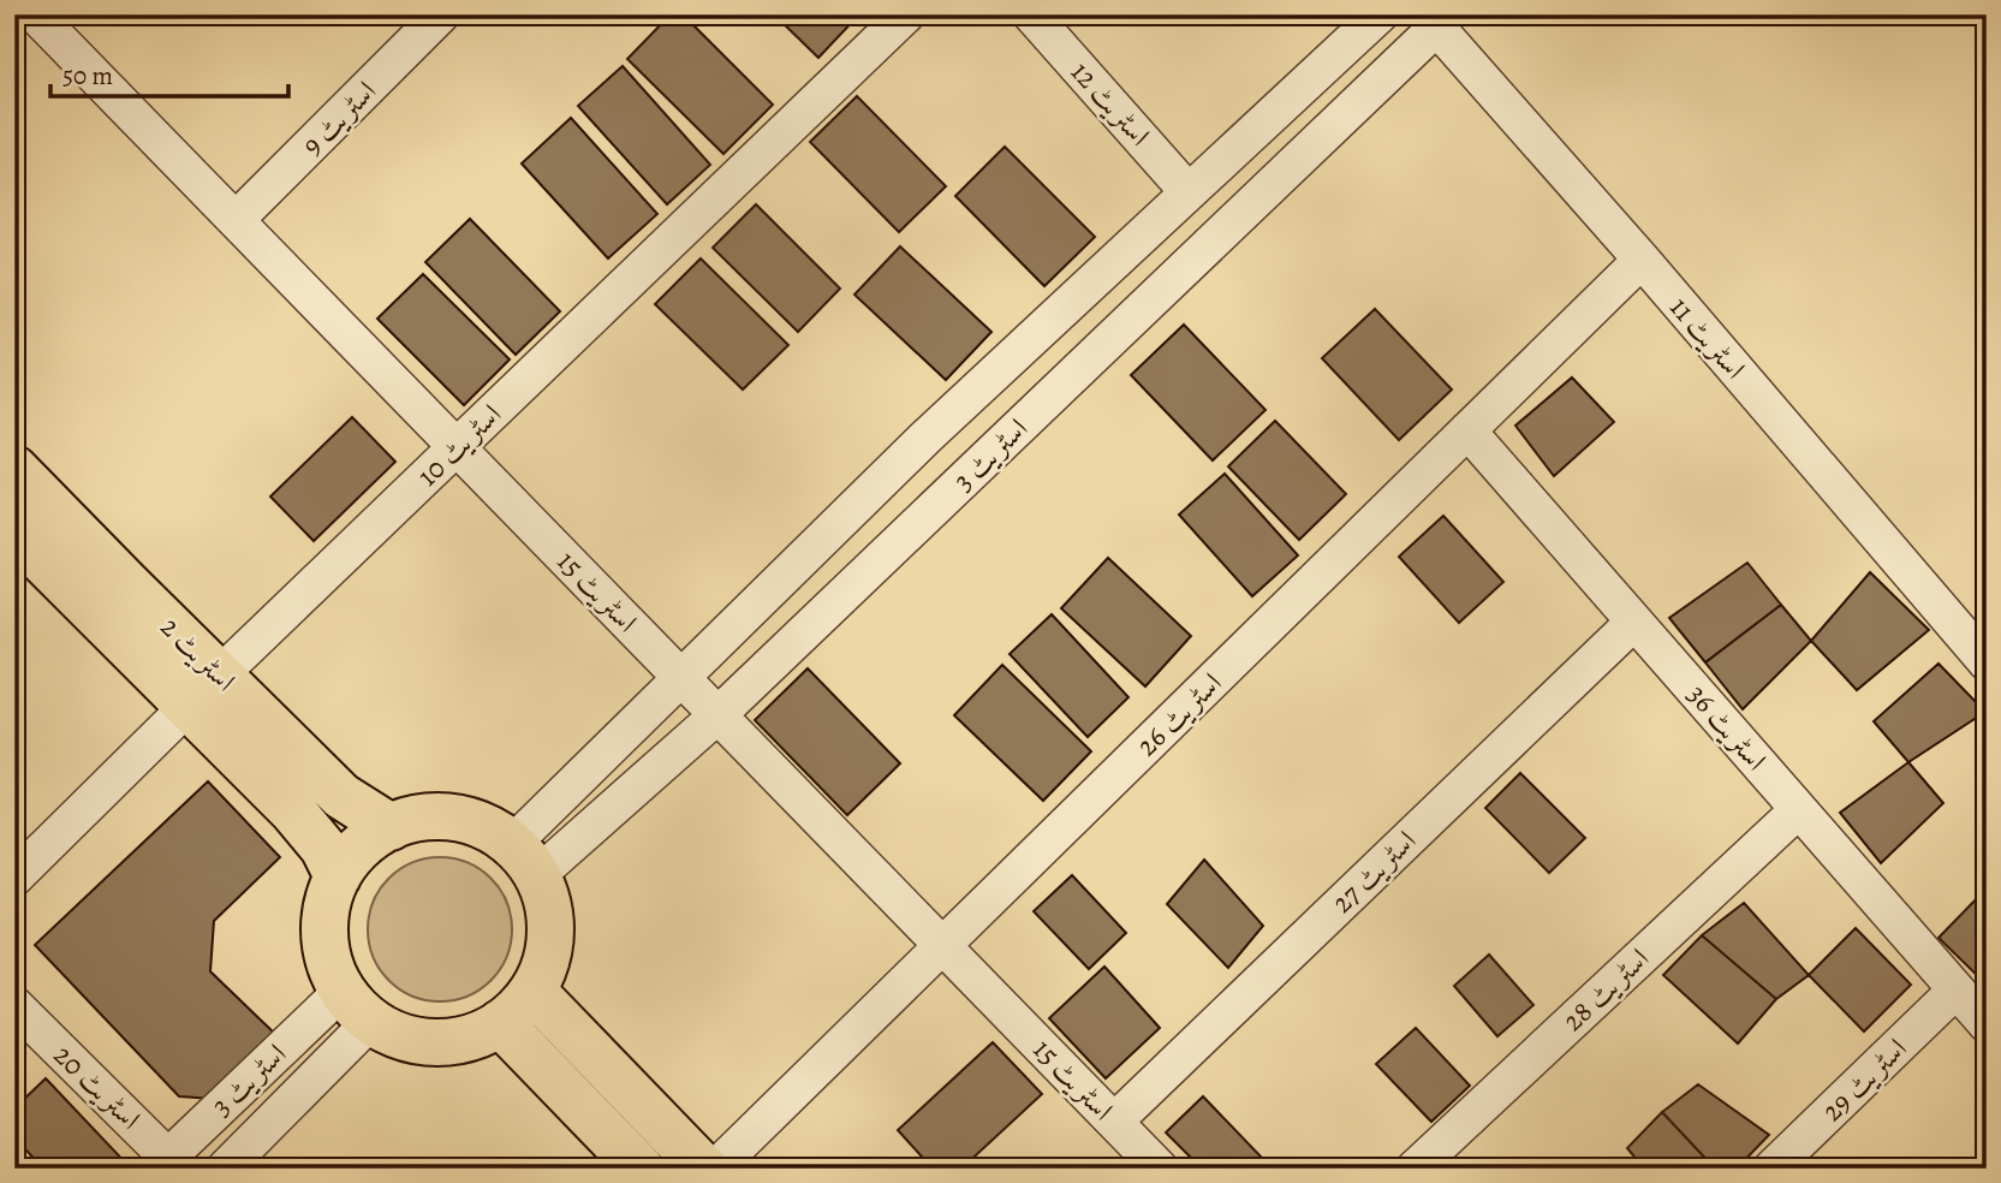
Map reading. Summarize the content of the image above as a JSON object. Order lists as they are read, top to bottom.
{
  "streets": {
    "main road": ["اسٹریٹ 2"],
    "street": [
      "اسٹریٹ 12",
      "اسٹریٹ 9",
      "اسٹریٹ 11",
      "اسٹریٹ 10",
      "اسٹریٹ 3",
      "اسٹریٹ 15",
      "اسٹریٹ 26",
      "اسٹریٹ 36",
      "اسٹریٹ 27",
      "اسٹریٹ 28",
      "اسٹریٹ 29",
      "اسٹریٹ 20"
    ]
  },
  "crossings": [
    ["اسٹریٹ 12", "اسٹریٹ 3"],
    ["اسٹریٹ 9", "اسٹریٹ 15"],
    ["اسٹریٹ 11", "اسٹریٹ 3"],
    ["اسٹریٹ 11", "اسٹریٹ 26"],
    ["اسٹریٹ 10", "اسٹریٹ 15"],
    ["اسٹریٹ 10", "اسٹریٹ 2"],
    ["اسٹریٹ 3", "اسٹریٹ 15"],
    ["اسٹریٹ 3", "اسٹریٹ 2"],
    ["اسٹریٹ 3", "اسٹریٹ 20"],
    ["اسٹریٹ 15", "اسٹریٹ 26"],
    ["اسٹریٹ 15", "اسٹریٹ 27"],
    ["اسٹریٹ 26", "اسٹریٹ 36"],
    ["اسٹریٹ 36", "اسٹریٹ 27"],
    ["اسٹریٹ 36", "اسٹریٹ 28"],
    ["اسٹریٹ 36", "اسٹریٹ 29"]
  ],
  "scale_bar": "50 m"
}
